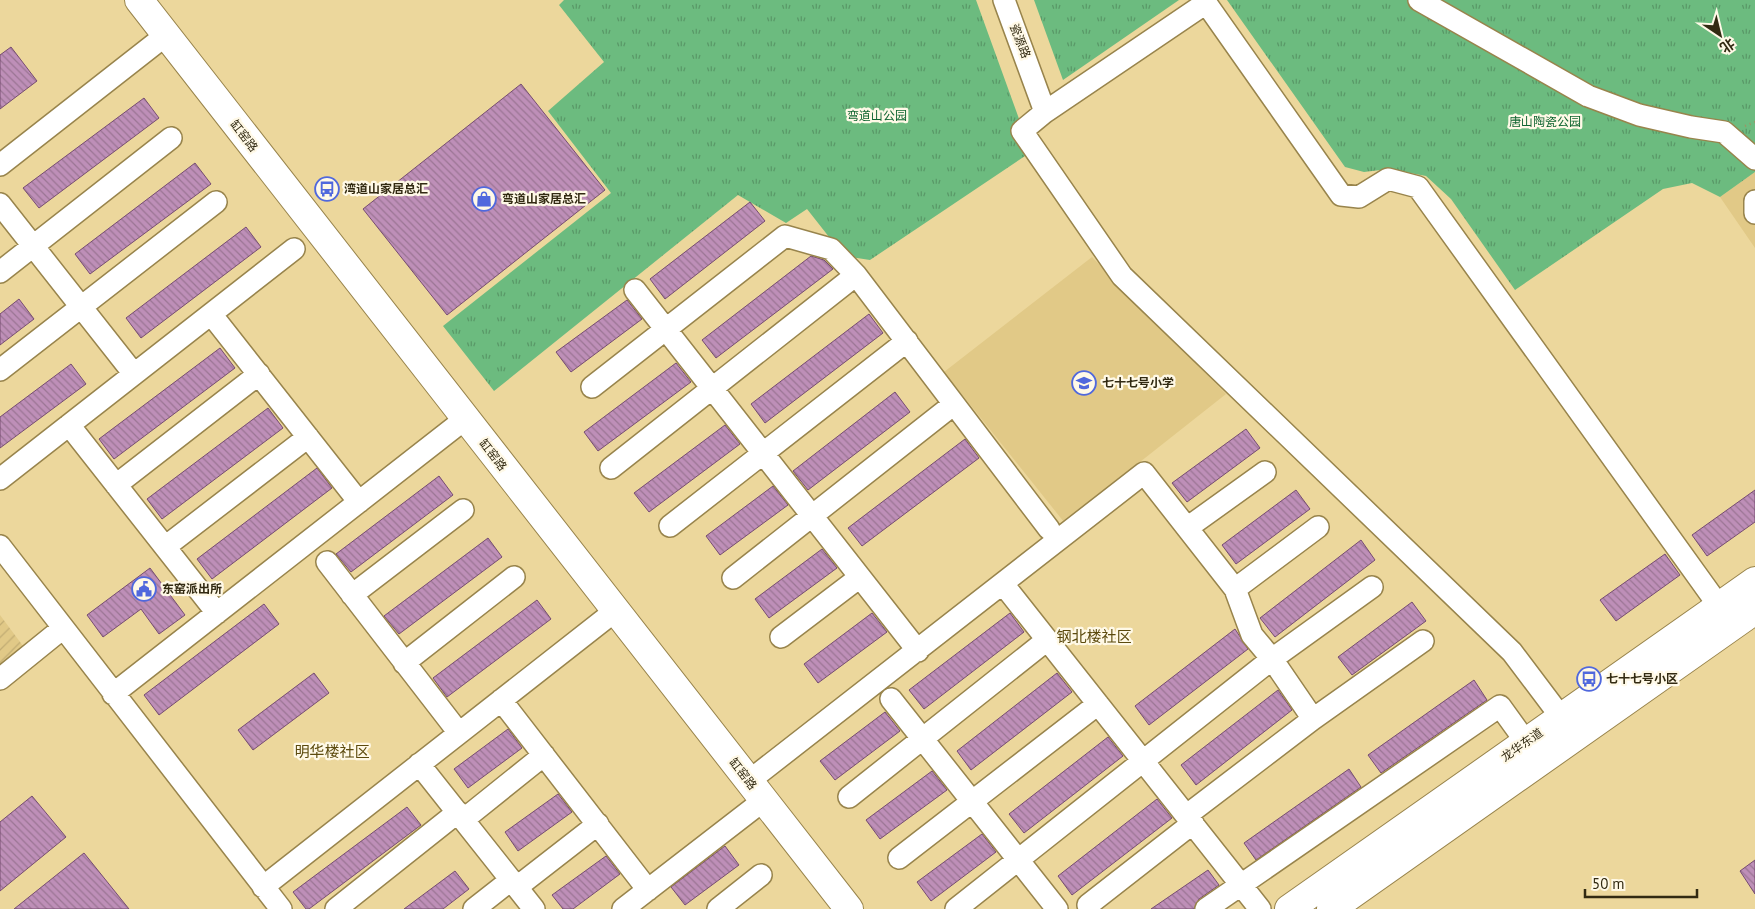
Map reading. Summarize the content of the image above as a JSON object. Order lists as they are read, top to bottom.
{
  "streets": {
    "main road": ["缸窑路", "龙华东道"],
    "street": ["瓷源路"]
  },
  "districts": ["钢北楼社区", "明华楼社区"],
  "parks": ["弯道山公园", "唐山陶瓷公园"],
  "places": {
    "bus stop": ["湾道山家居总汇", "七十七号小区"],
    "shop": ["弯道山家居总汇"],
    "school or university": ["七十七号小学"],
    "public building": ["东窑派出所"]
  },
  "scale_bar": "50 m",
  "north": "bottom right"
}
